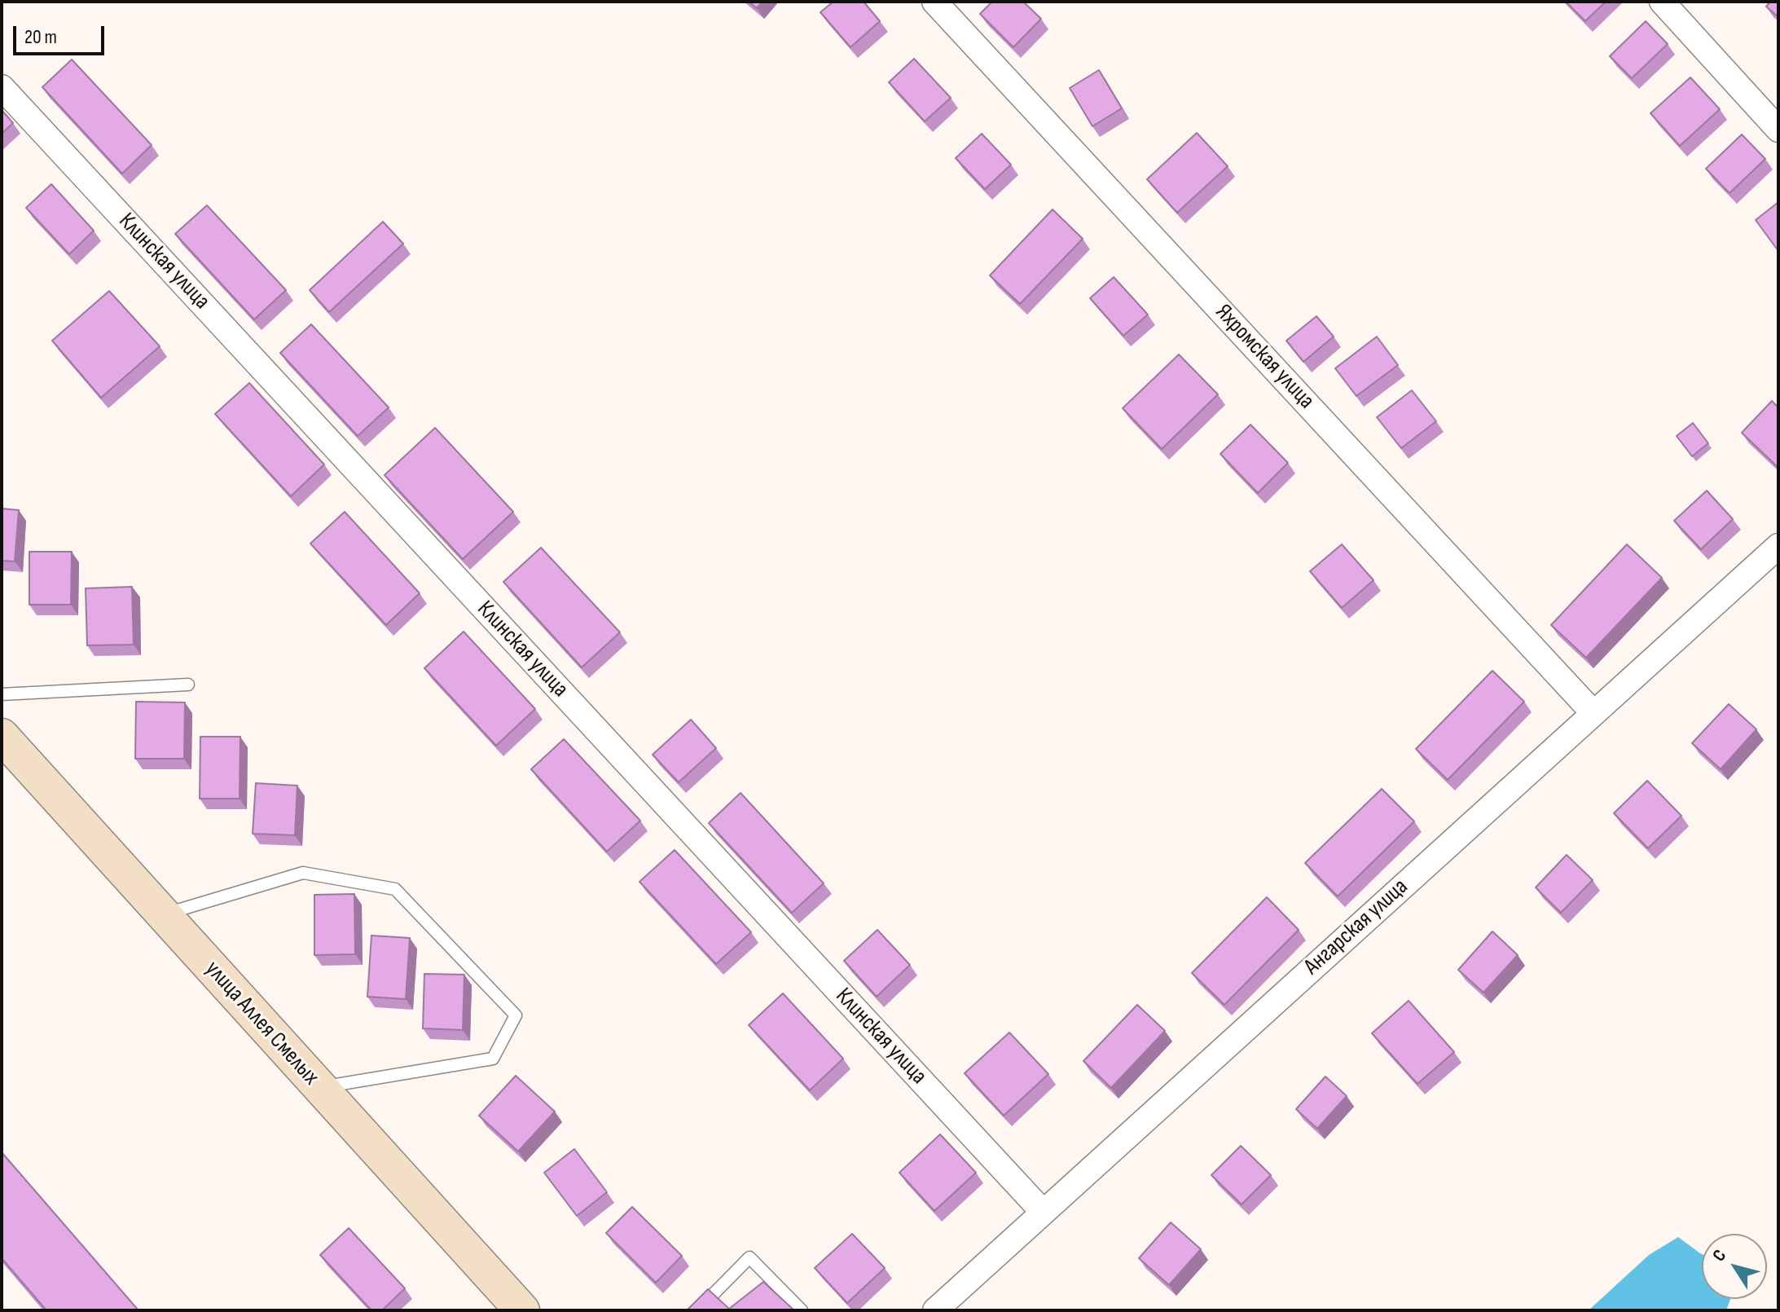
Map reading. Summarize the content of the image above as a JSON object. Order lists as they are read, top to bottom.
{
  "streets": {
    "main road": ["улица Аллея Смелых"],
    "street": ["Клинская улица", "Яхромская улица", "Ангарская улица"]
  },
  "crossings": [
    ["Клинская улица", "Ангарская улица"],
    ["Яхромская улица", "Ангарская улица"]
  ],
  "scale_bar": "20 m",
  "north": "top left"
}
